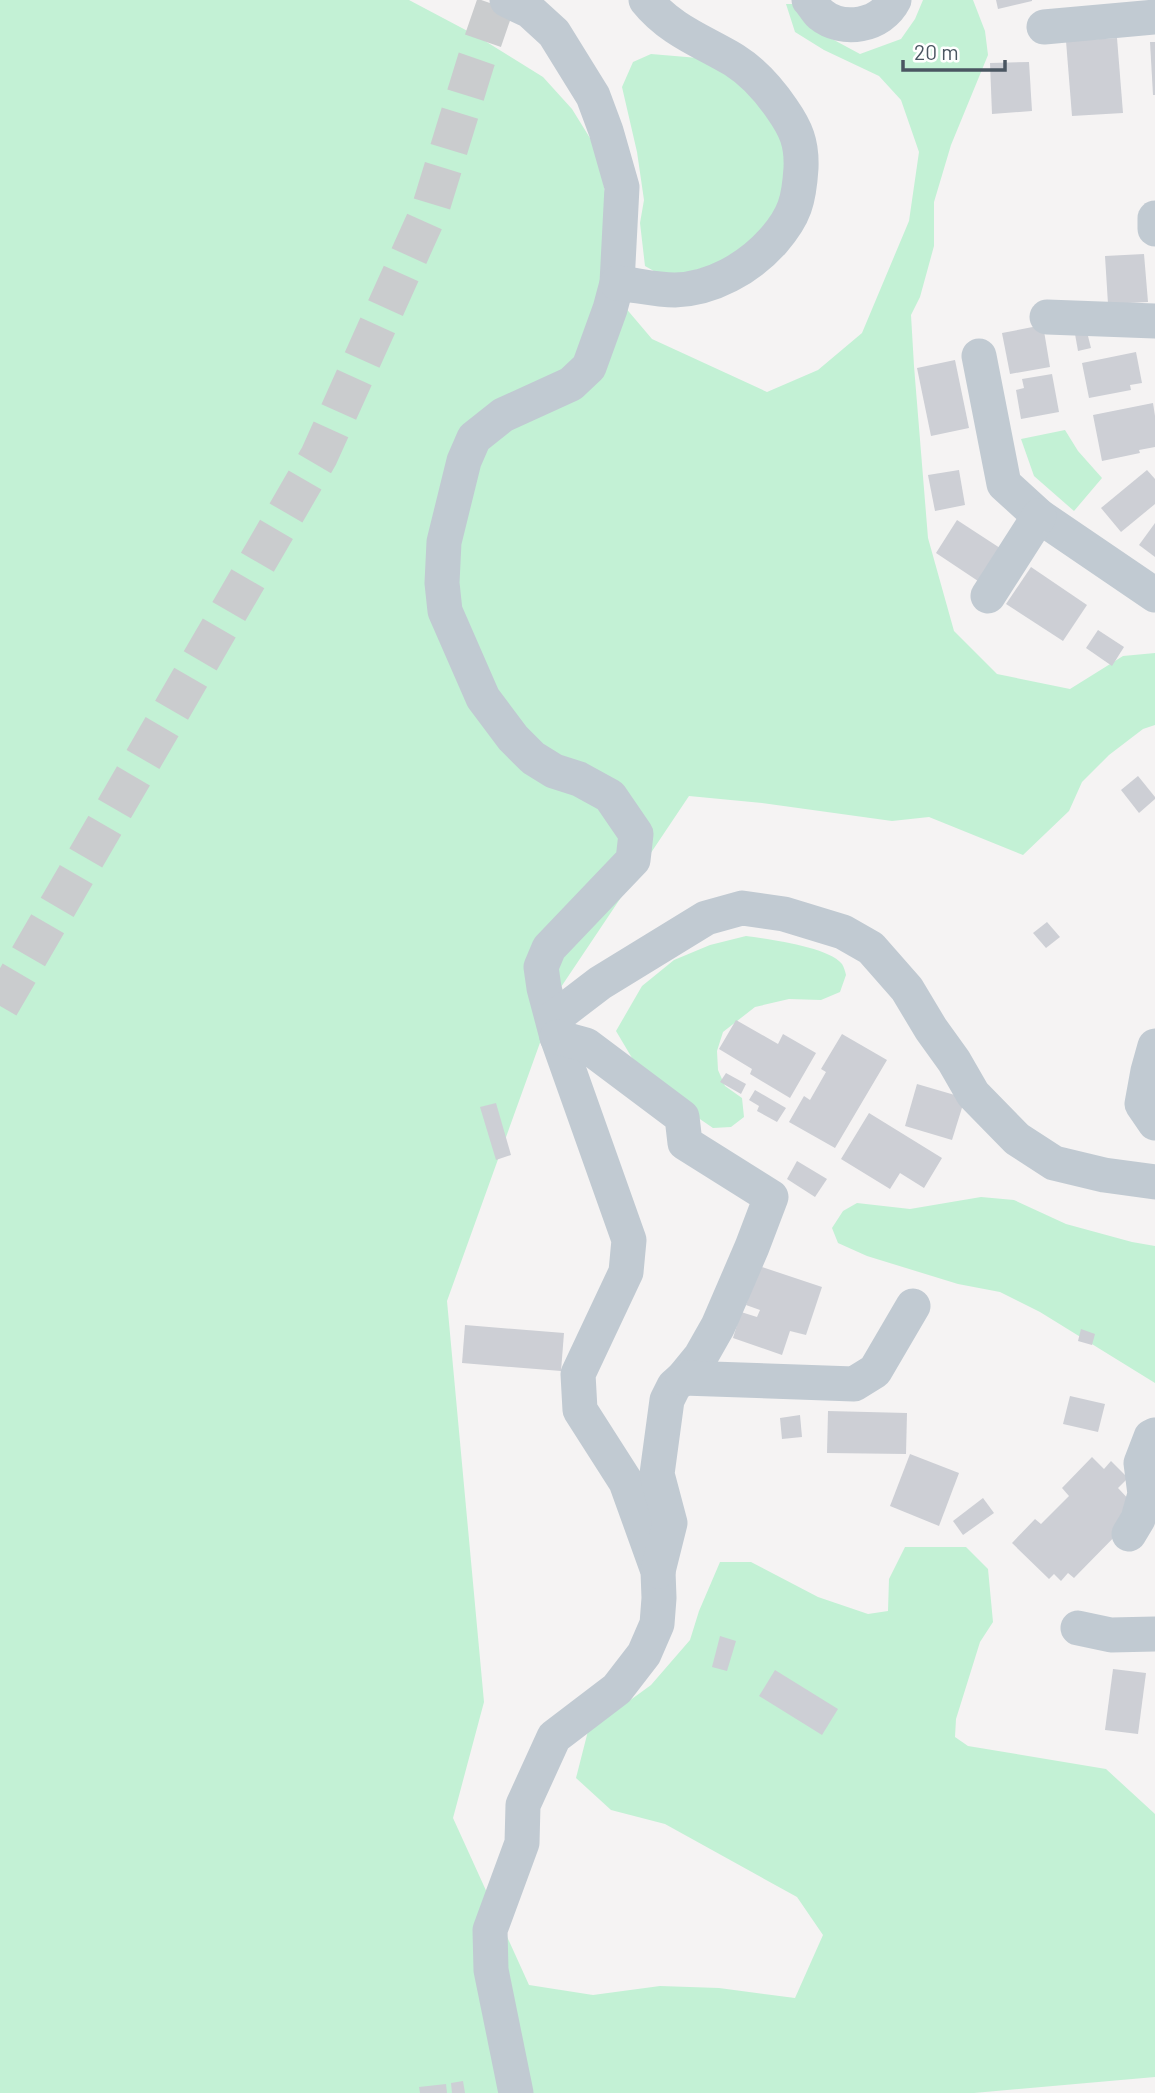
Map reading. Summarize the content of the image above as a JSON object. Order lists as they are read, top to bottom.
{
  "scale_bar": "20 m"
}
